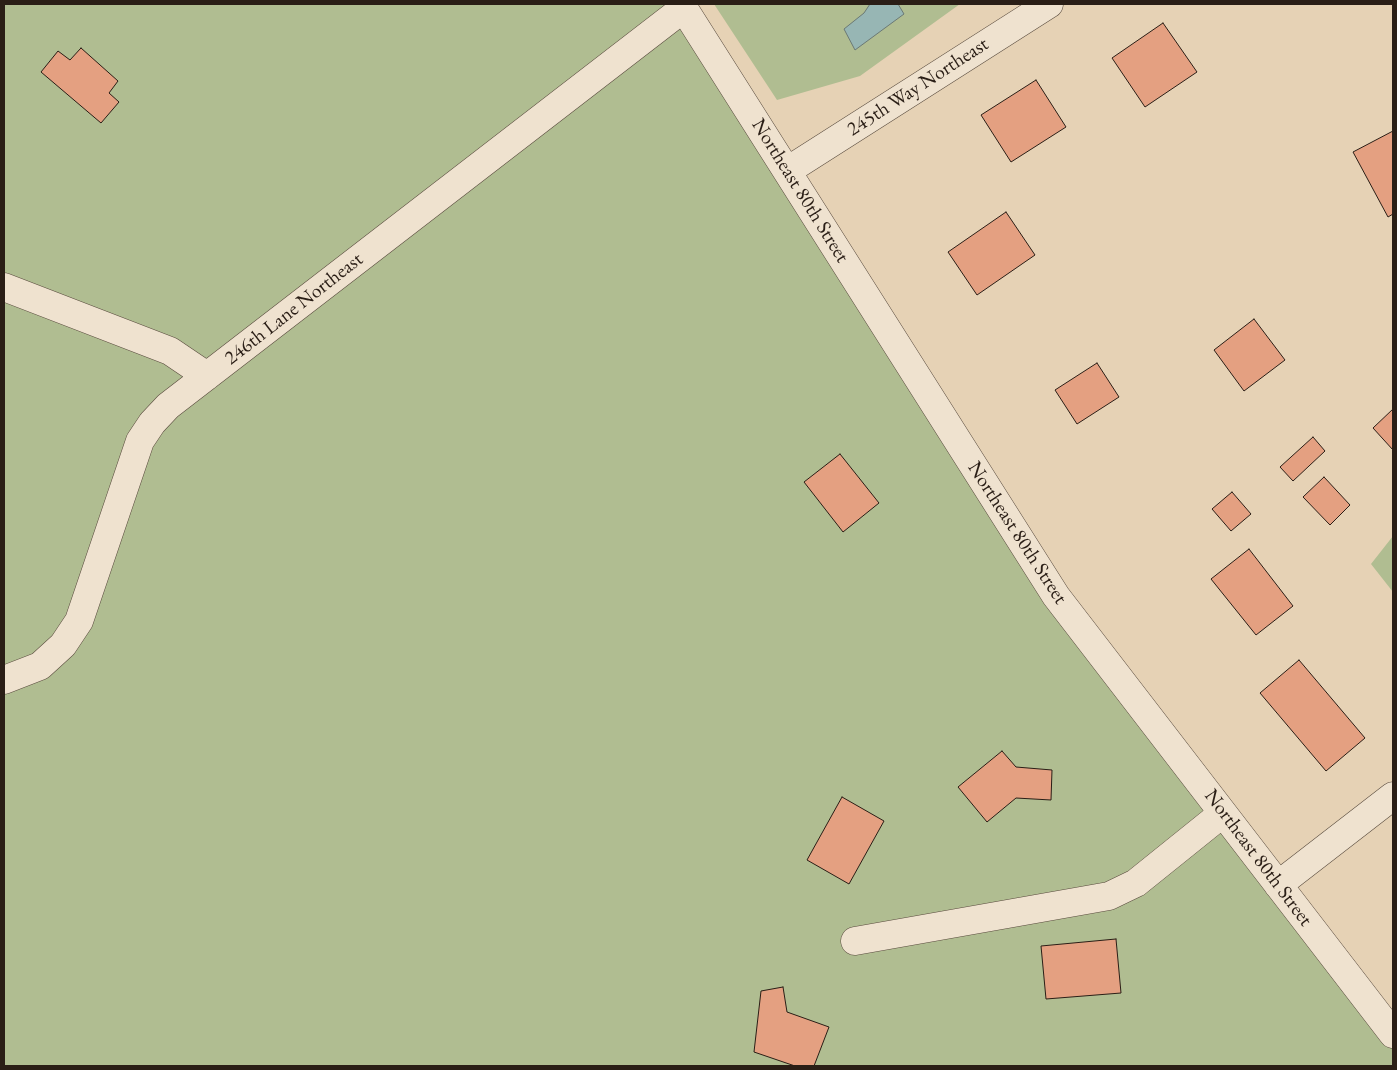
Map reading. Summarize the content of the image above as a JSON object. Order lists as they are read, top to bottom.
{
  "streets": {
    "street": ["245th Way Northeast", "Northeast 80th Street", "246th Lane Northeast"]
  },
  "crossings": [
    ["245th Way Northeast", "Northeast 80th Street"],
    ["Northeast 80th Street", "246th Lane Northeast"]
  ]
}
